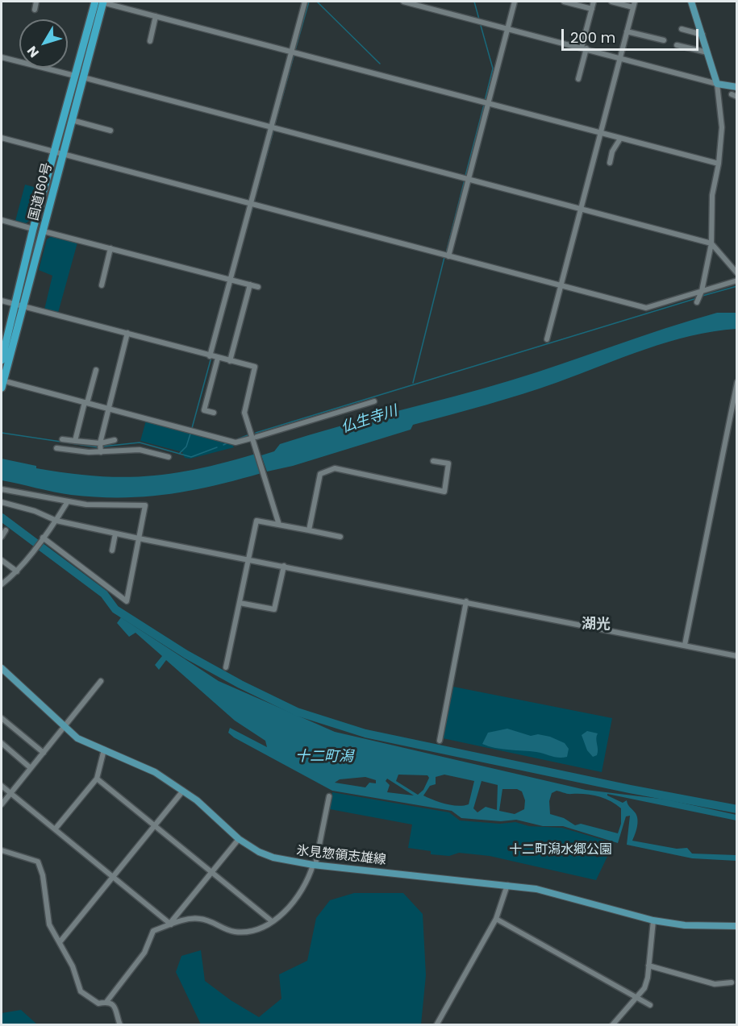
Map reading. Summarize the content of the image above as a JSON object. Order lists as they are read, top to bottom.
{
  "streets": {
    "highway": ["国道160号"],
    "main road": ["氷見惣領志雄線"]
  },
  "districts": ["湖光"],
  "water": ["仏生寺川", "十二町潟"],
  "parks": ["十二町潟水郷公園"],
  "scale_bar": "200 m",
  "north": "bottom left"
}
